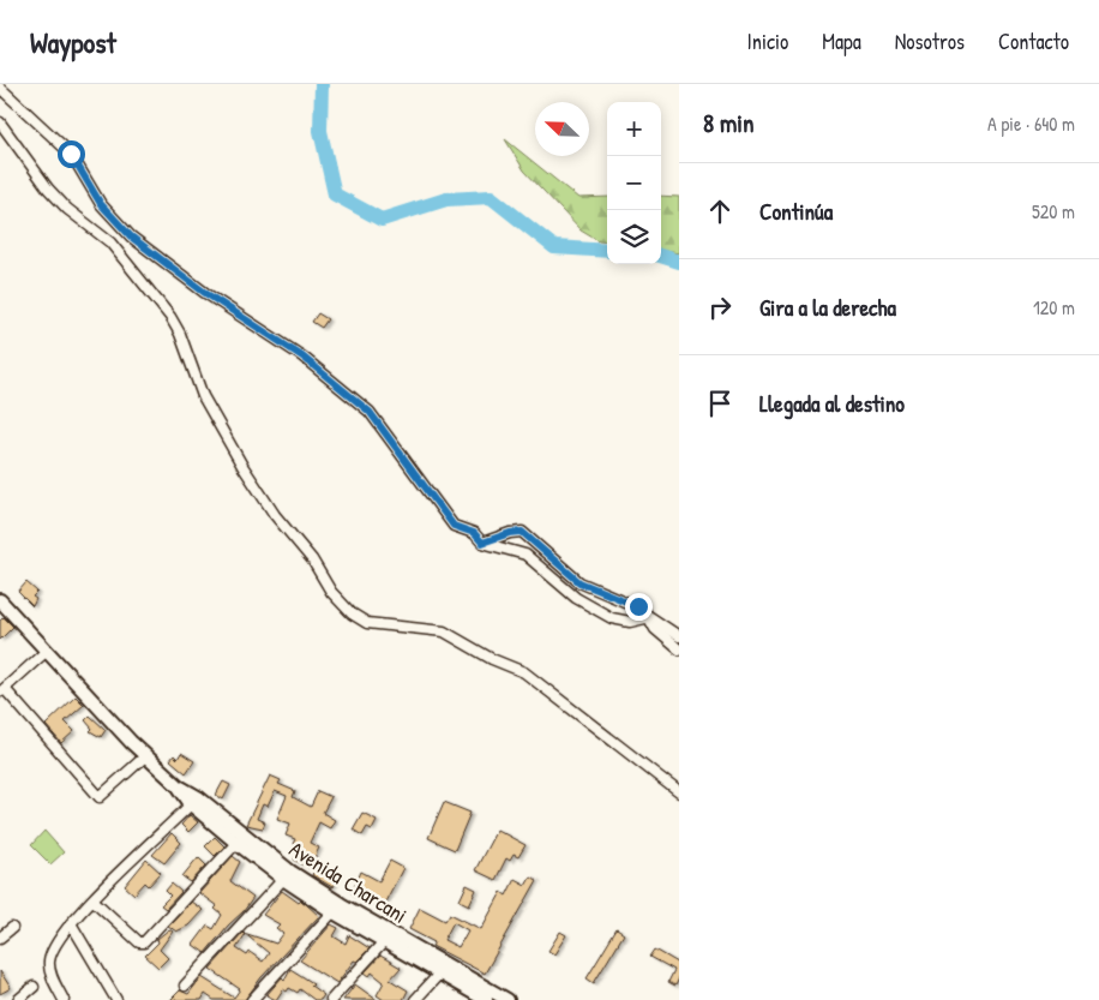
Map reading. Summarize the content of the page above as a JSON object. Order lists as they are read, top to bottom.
{
  "streets": {
    "main road": ["Avenida Charcani"]
  },
  "north": "top left",
  "page": {
    "header": "Waypost",
    "nav": [
      "Inicio",
      "Mapa",
      "Nosotros",
      "Contacto"
    ],
    "heading": ["8 min", "A pie · 640 m"],
    "map_buttons": ["+", "−"],
    "list": [
      ["Continúa", "520 m"],
      ["Gira a la derecha", "120 m"],
      "Llegada al destino"
    ]
  }
}
